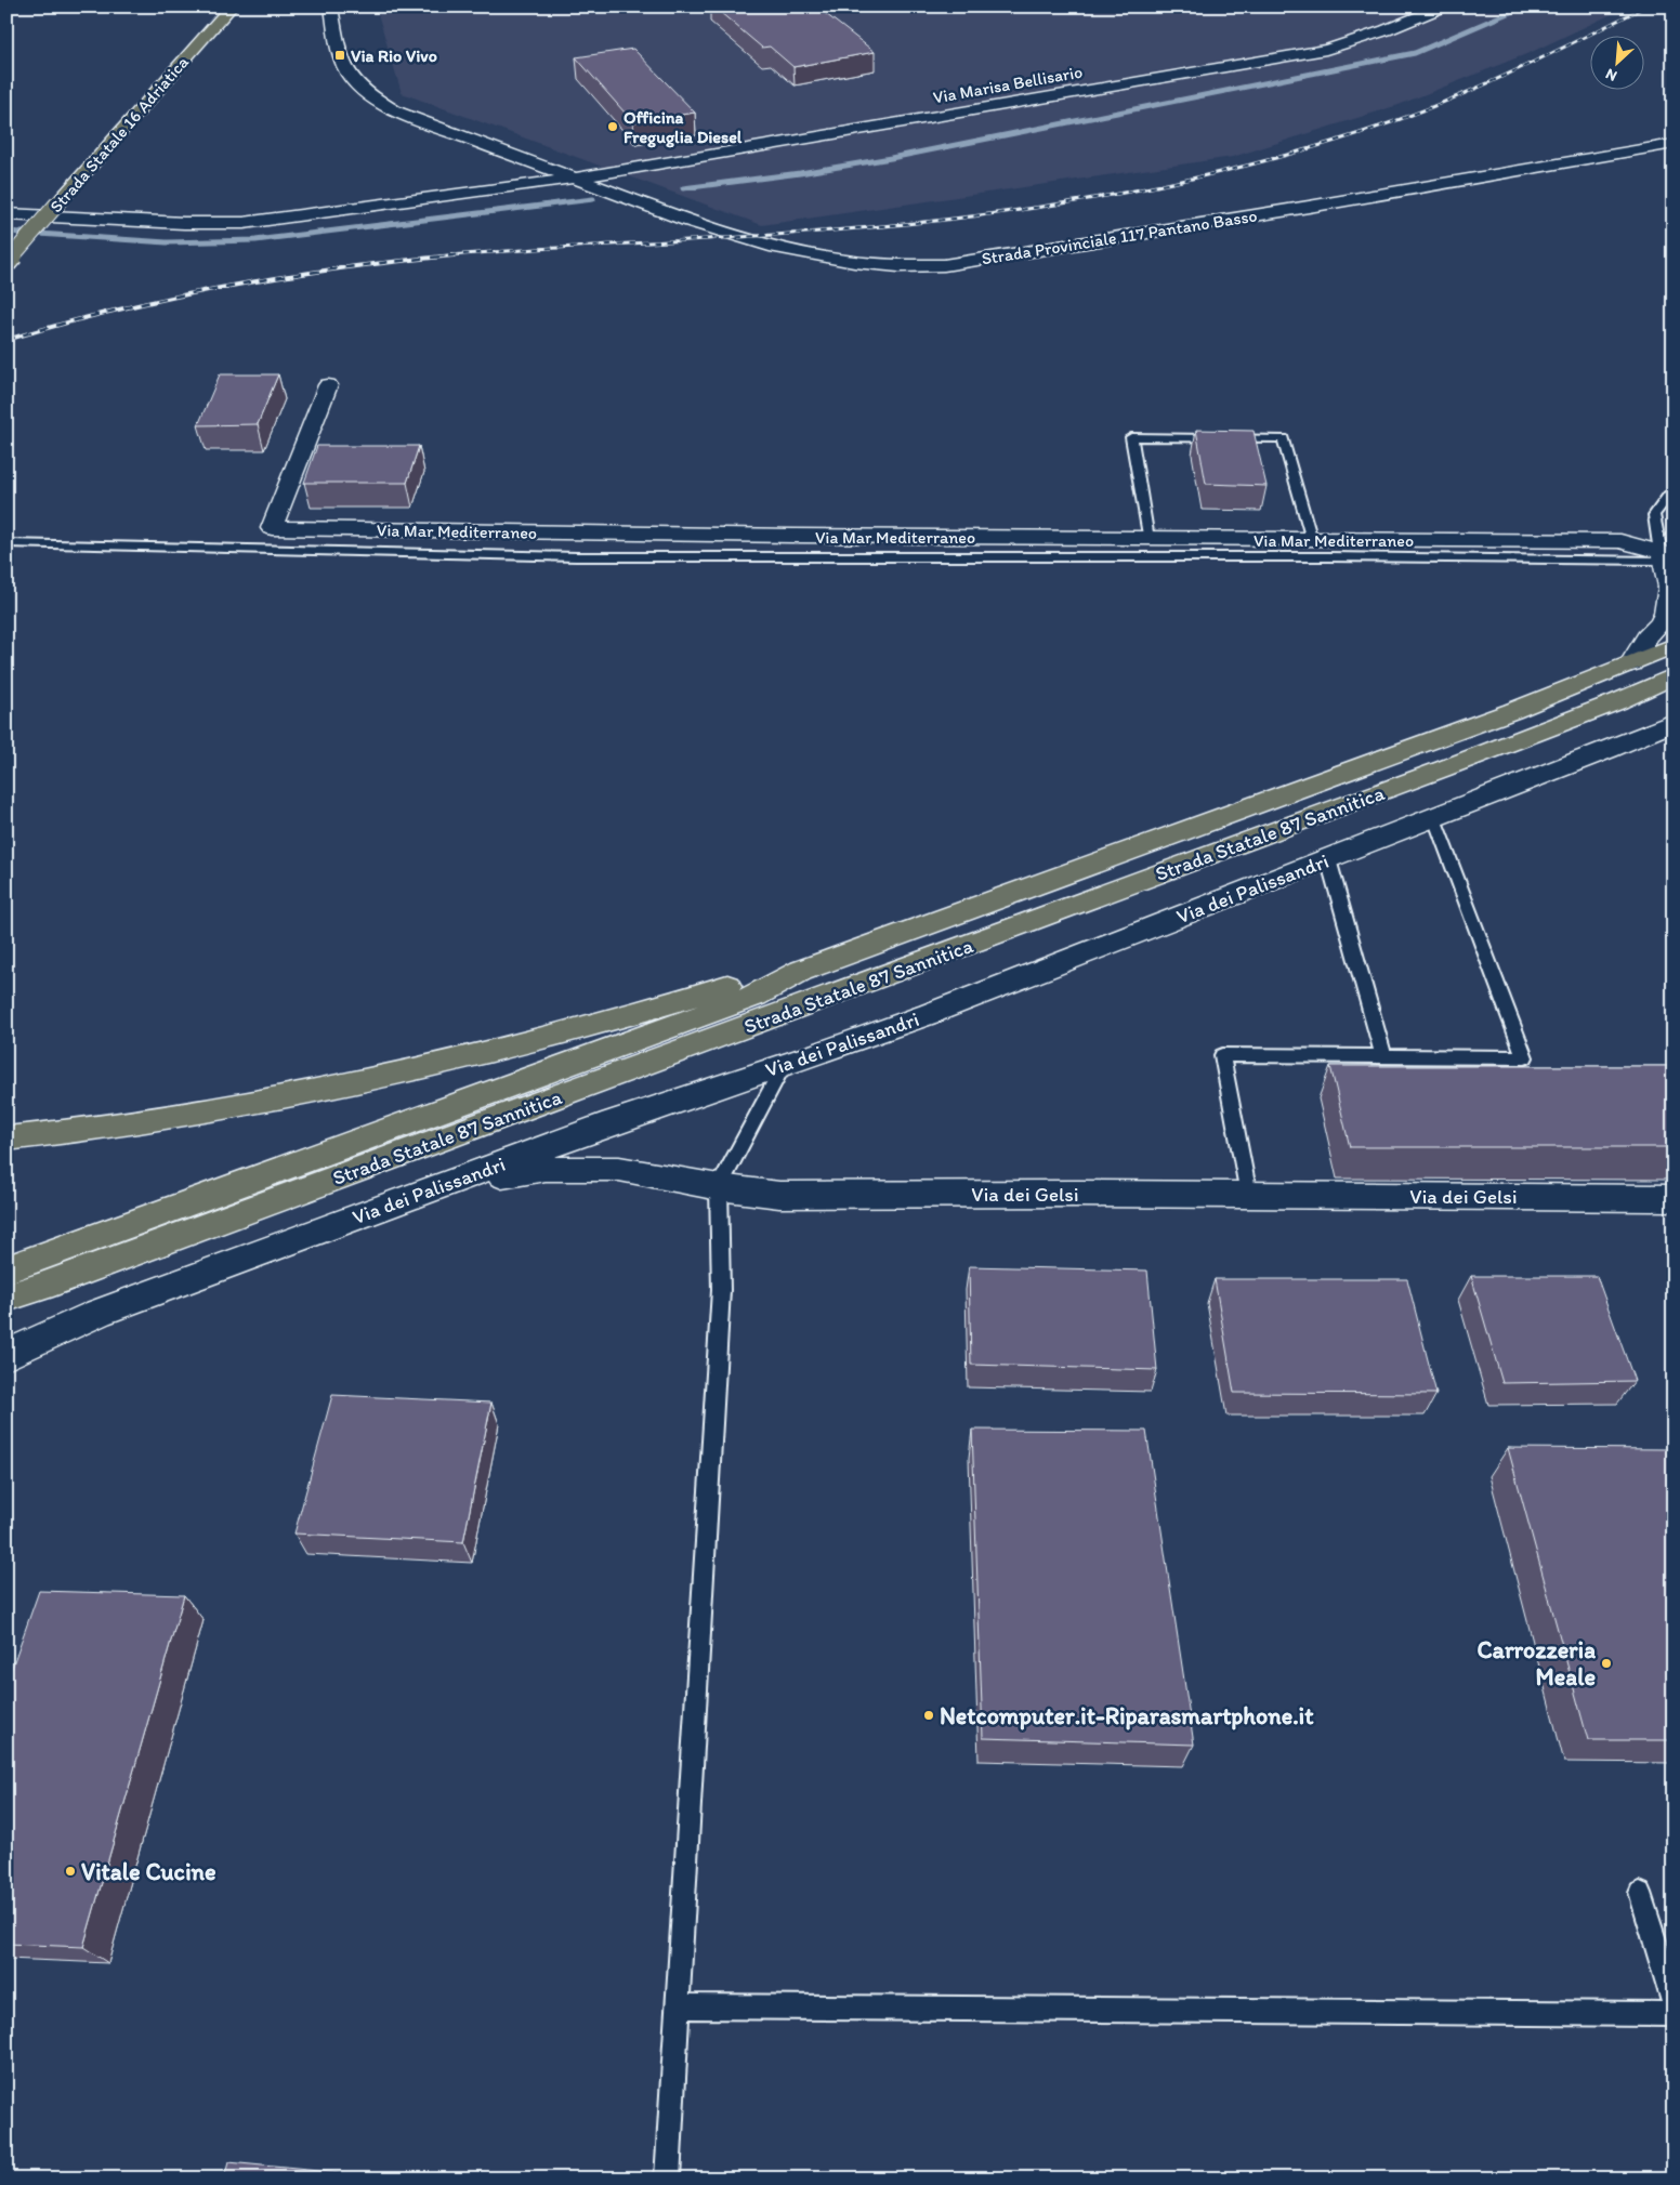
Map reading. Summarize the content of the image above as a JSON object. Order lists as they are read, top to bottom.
{
  "streets": {
    "main road": ["Strada Statale 16 Adriatica", "Strada Statale 87 Sannitica"],
    "street": [
      "Via Marisa Bellisario",
      "Strada Provinciale 117 Pantano Basso",
      "Via Mar Mediterraneo",
      "Via dei Palissandri",
      "Via dei Gelsi"
    ]
  },
  "crossings": [
    ["Via Marisa Bellisario", "Strada Provinciale 117 Pantano Basso"],
    ["Via dei Palissandri", "Via dei Gelsi"]
  ],
  "places": {
    "transit": ["Via Rio Vivo"],
    "other": [
      "Officina Freguglia Diesel",
      "Carrozzeria Meale",
      "Netcomputer.it-Riparasmartphone.it",
      "Vitale Cucine"
    ]
  },
  "north": "bottom left"
}
